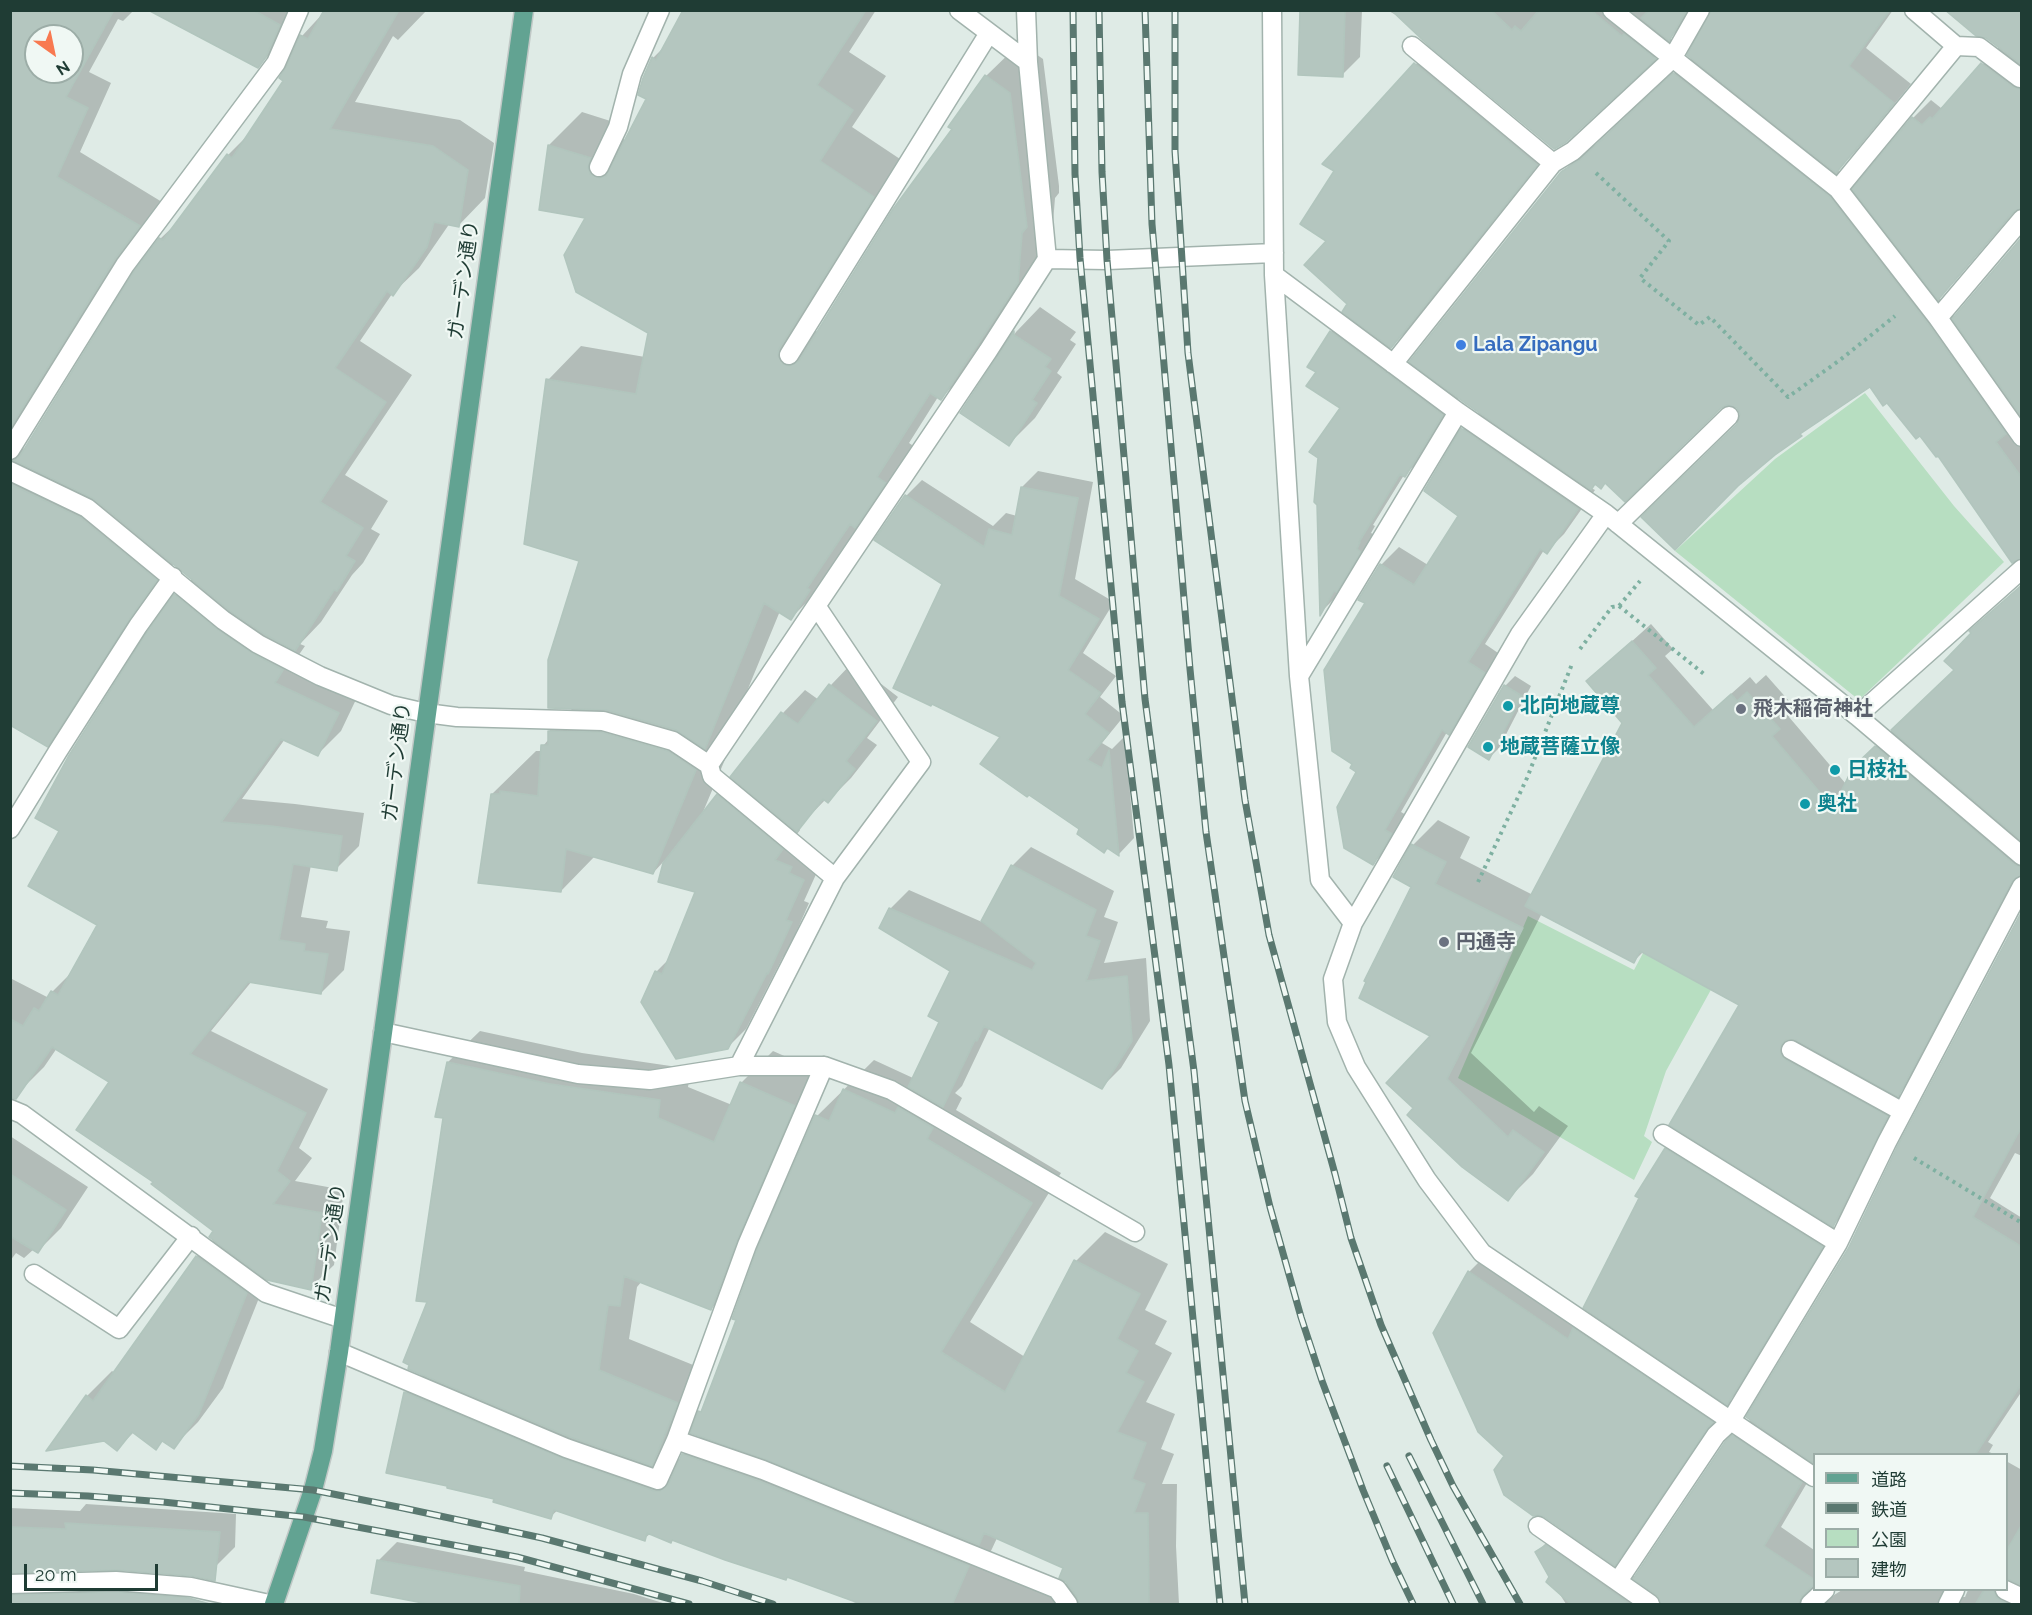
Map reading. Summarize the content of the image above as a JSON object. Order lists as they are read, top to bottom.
{
  "streets": {
    "main road": ["ガーデン通り"]
  },
  "places": [
    "Lala Zipangu",
    "北向地蔵尊",
    "飛木稲荷神社",
    "地蔵菩薩立像",
    "日枝社",
    "奥社",
    "円通寺"
  ],
  "legend": [
    "道路",
    "鉄道",
    "公園",
    "建物"
  ],
  "scale_bar": "20 m",
  "north": "bottom right"
}
